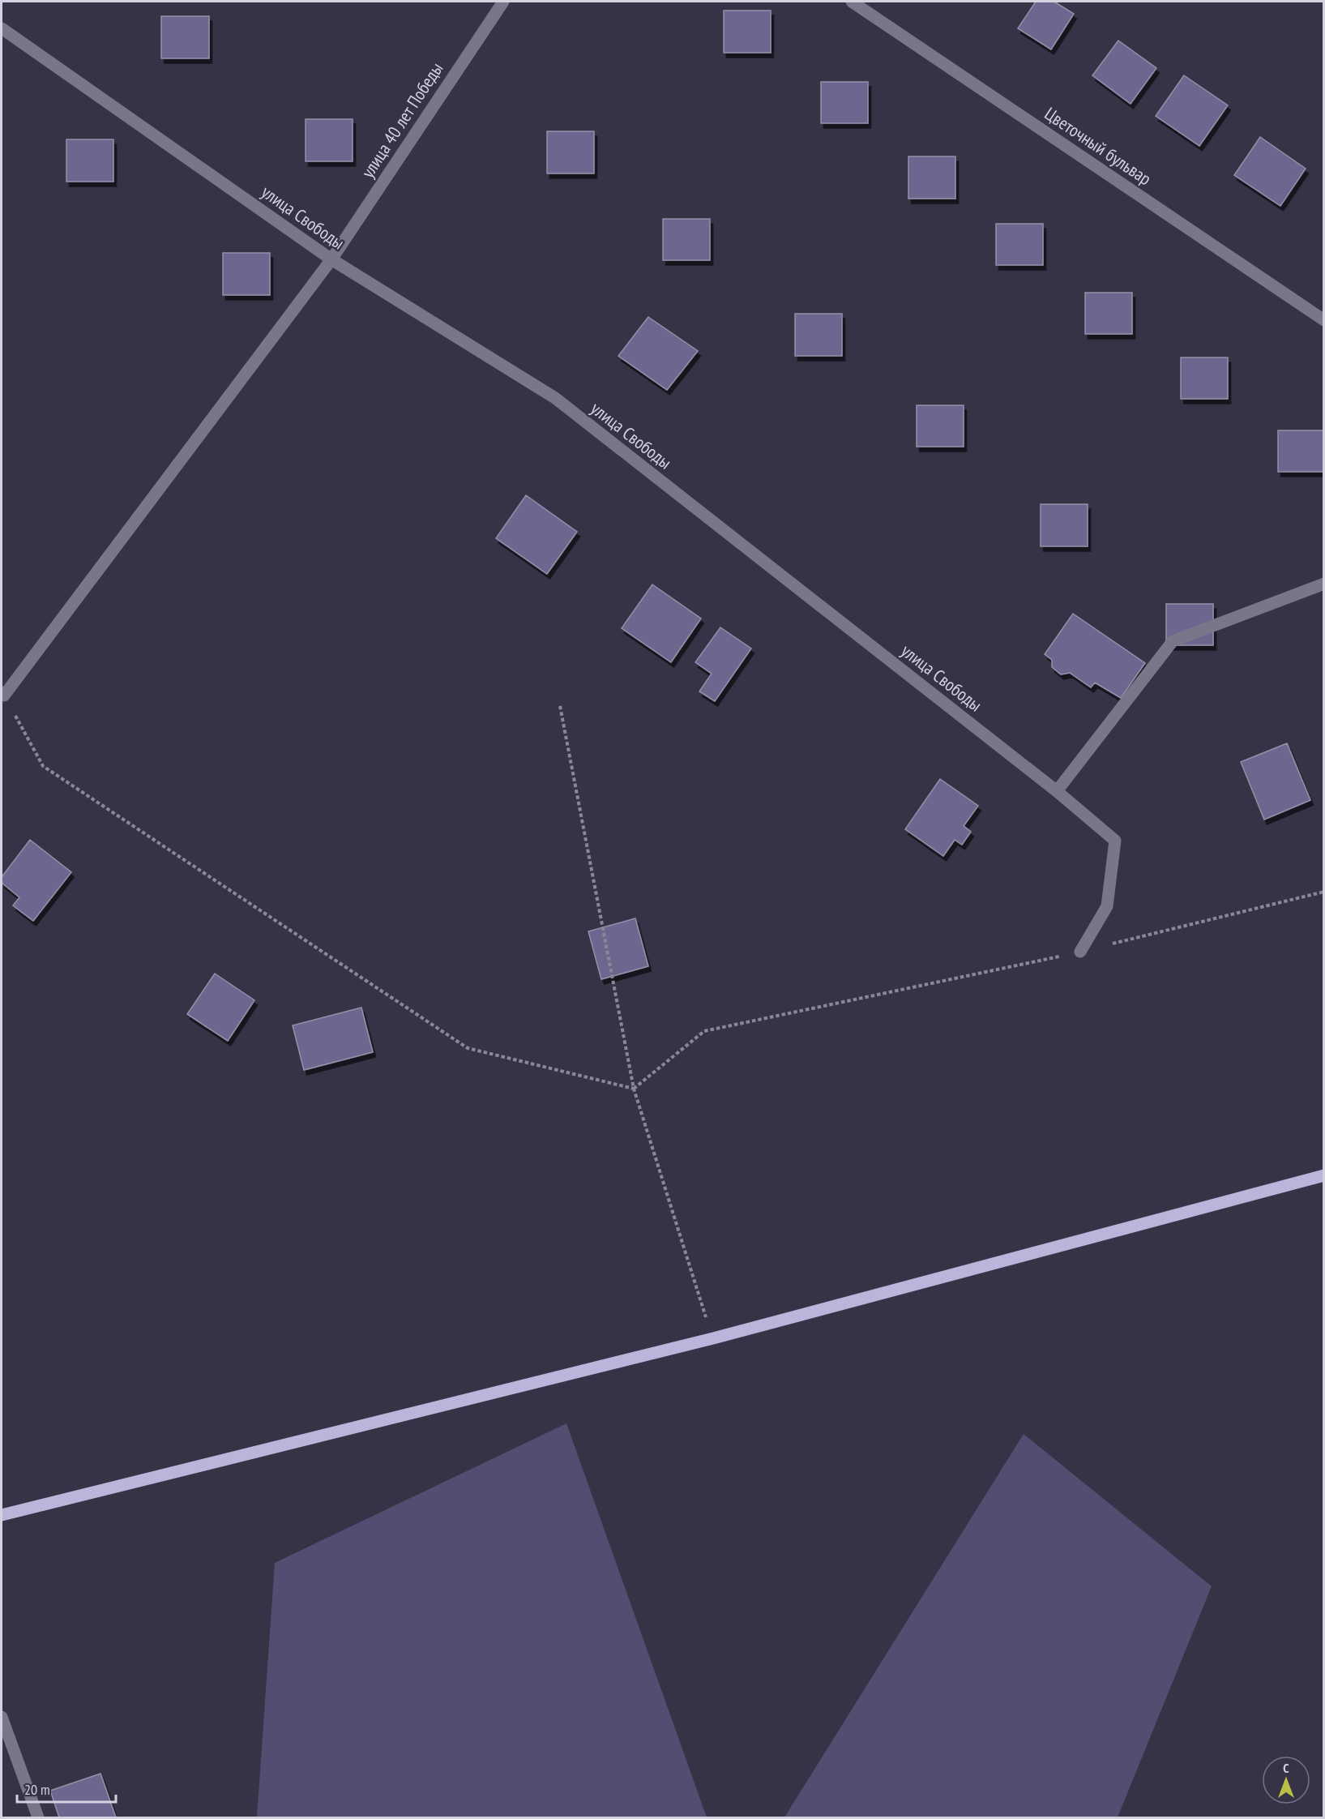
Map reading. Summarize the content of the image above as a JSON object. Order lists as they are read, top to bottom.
{
  "streets": {
    "street": ["улица 40 лет Победы", "Цветочный бульвар", "улица Свободы"]
  },
  "crossings": [
    ["улица 40 лет Победы", "улица Свободы"]
  ],
  "scale_bar": "20 m",
  "north": "top"
}
